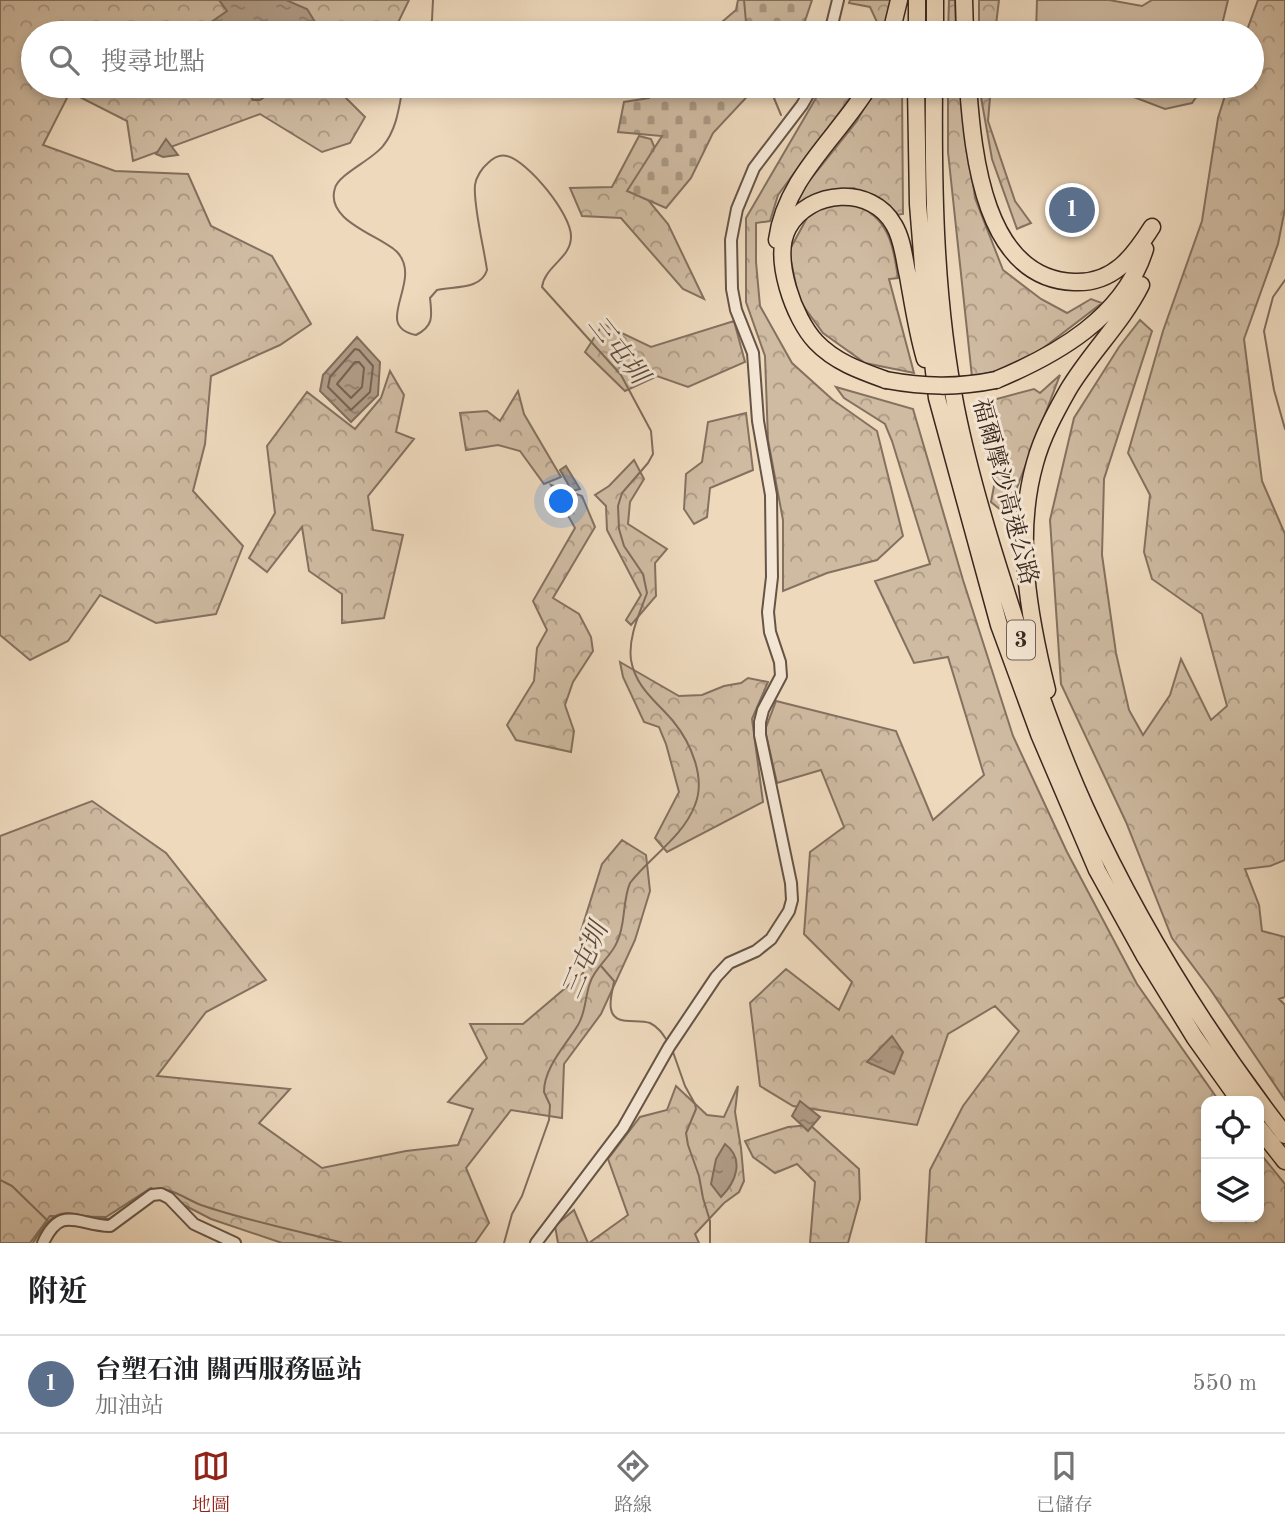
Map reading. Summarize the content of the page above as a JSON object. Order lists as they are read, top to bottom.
{
  "streets": {
    "highway": ["福爾摩沙高速公路", "3"]
  },
  "water": ["三屯圳"],
  "page": {
    "search": "搜尋地點",
    "pins": "1",
    "heading": "附近",
    "list": [
      {
        "mark": "1",
        "name": "台塑石油 關西服務區站",
        "note": "加油站",
        "value": "550 m"
      }
    ],
    "nav": ["地圖", "路線", "已儲存"]
  }
}
